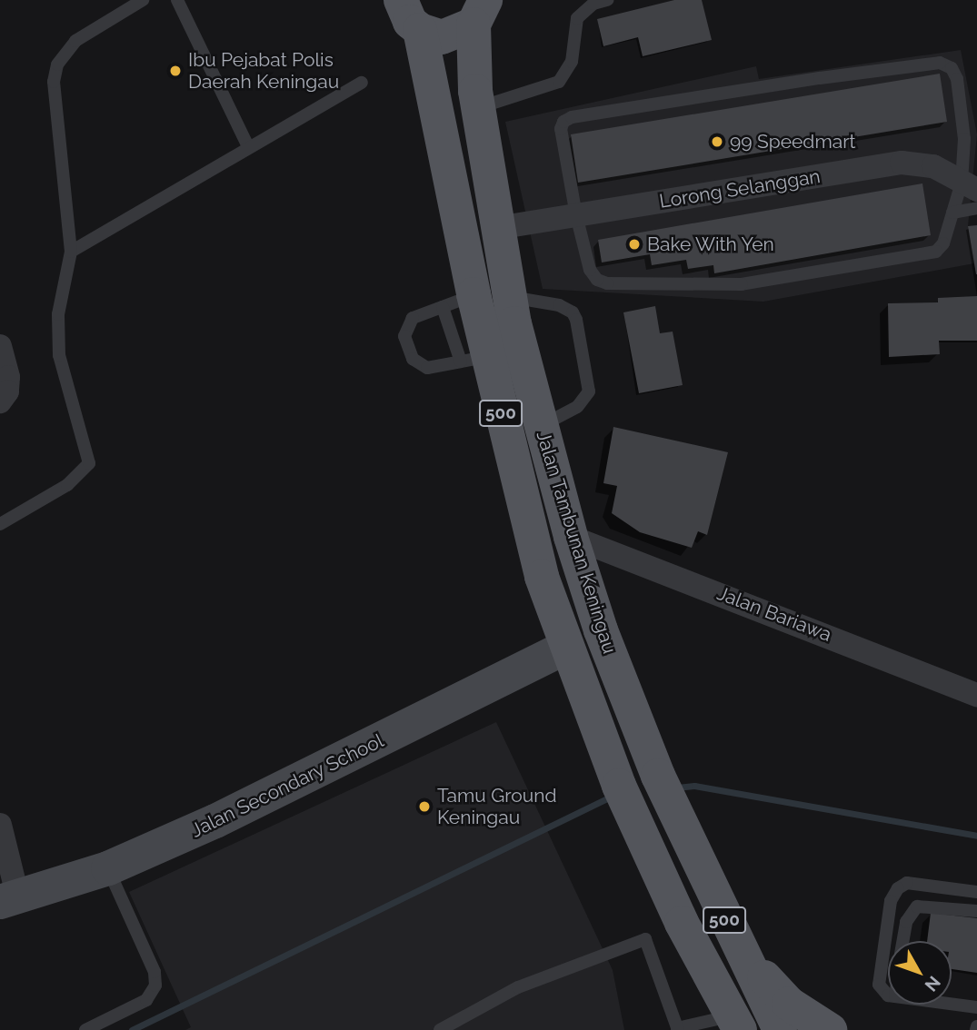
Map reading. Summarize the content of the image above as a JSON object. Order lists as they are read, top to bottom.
{
  "streets": {
    "main road": ["500", "Jalan Tambunan Keningau"],
    "street": ["Lorong Selanggan", "Jalan Bariawa", "Jalan Secondary School"]
  },
  "crossings": [
    ["Lorong Selanggan", "Jalan Tambunan Keningau"],
    ["500", "Jalan Tambunan Keningau"],
    ["Jalan Tambunan Keningau", "Jalan Bariawa"],
    ["Jalan Tambunan Keningau", "Jalan Secondary School"]
  ],
  "places": [
    "Ibu Pejabat Polis Daerah Keningau",
    "99 Speedmart",
    "Bake With Yen",
    "Tamu Ground Keningau"
  ],
  "north": "bottom right"
}
